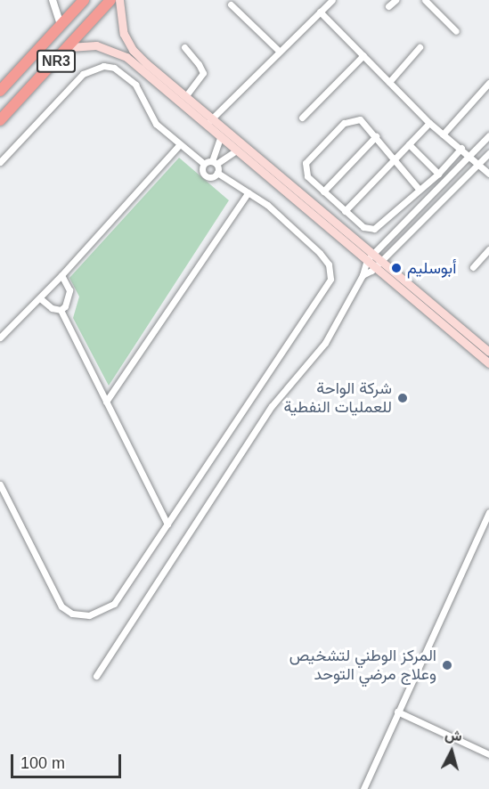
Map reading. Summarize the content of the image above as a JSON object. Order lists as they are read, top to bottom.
{
  "streets": {
    "highway": ["NR3"]
  },
  "places": ["أبوسليم", "شركة الواحة للعمليات النفطية", "المركز الوطني لتشخيص وعلاج مرضي التوحد"],
  "scale_bar": "100 m",
  "north": "top"
}
